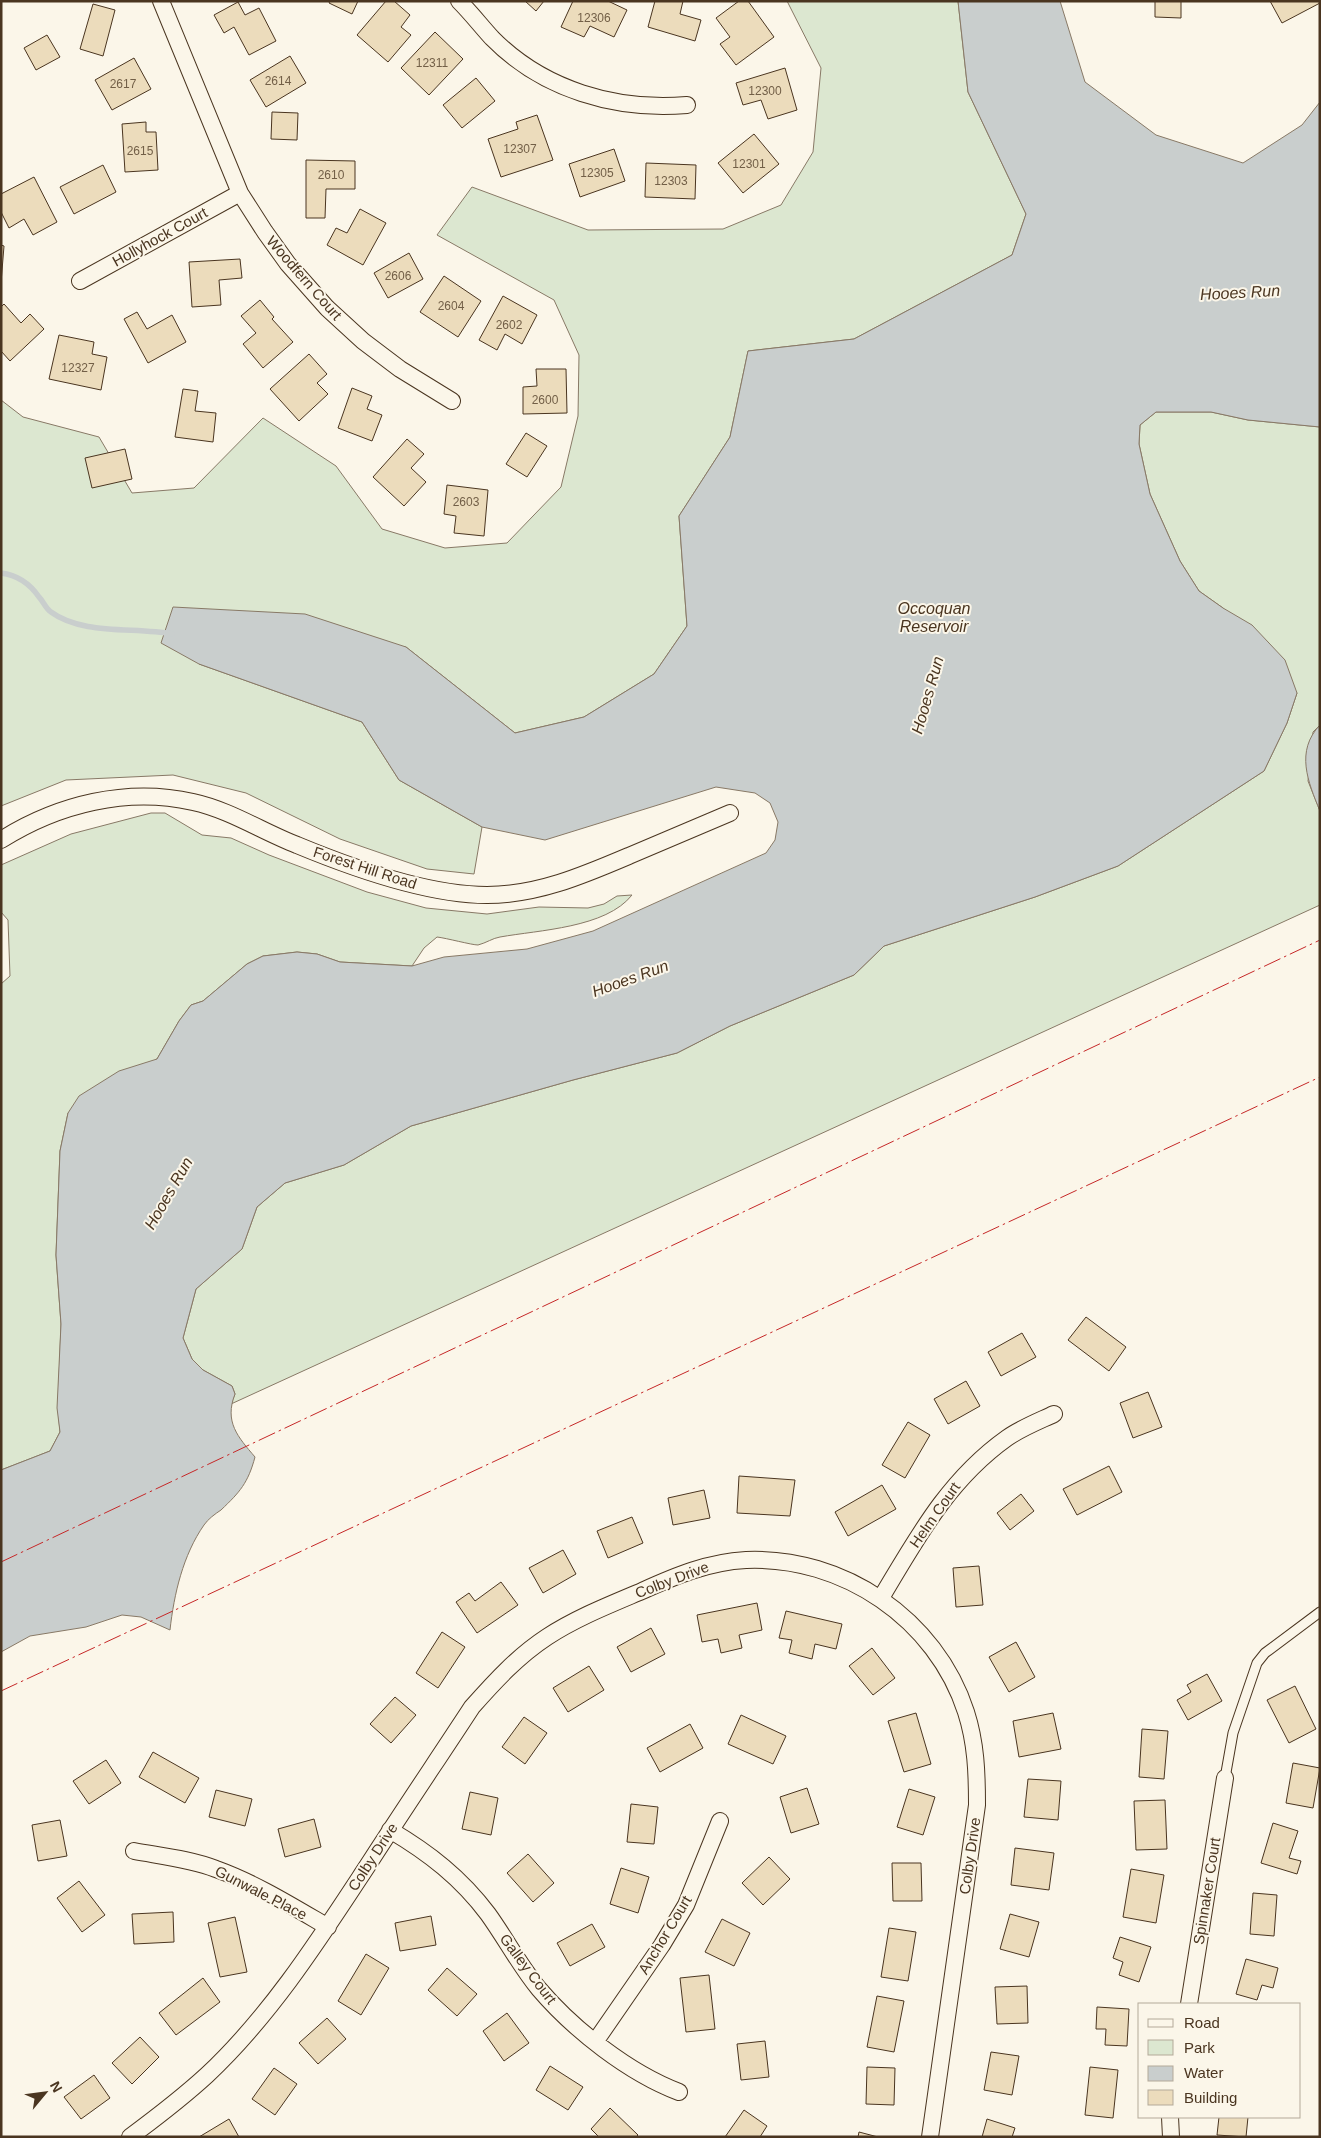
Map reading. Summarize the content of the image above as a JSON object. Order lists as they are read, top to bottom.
{
  "streets": {
    "street": [
      "Hollyhock Court",
      "Woodfern Court",
      "Forest Hill Road",
      "Helm Court",
      "Colby Drive",
      "Spinnaker Court",
      "Gunwale Place",
      "Anchor Court",
      "Galley Court"
    ]
  },
  "crossings": [
    ["Hollyhock Court", "Woodfern Court"],
    ["Helm Court", "Colby Drive"],
    ["Colby Drive", "Gunwale Place"],
    ["Colby Drive", "Galley Court"],
    ["Anchor Court", "Galley Court"]
  ],
  "water": ["Hooes Run", "Occoquan Reservoir"],
  "house_numbers": [
    "12306",
    "12311",
    "2614",
    "2617",
    "12300",
    "12307",
    "2615",
    "12301",
    "12305",
    "2610",
    "12303",
    "2606",
    "2604",
    "2602",
    "12327",
    "2600",
    "2603"
  ],
  "legend": [
    "Road",
    "Park",
    "Water",
    "Building"
  ],
  "north": "top right"
}
